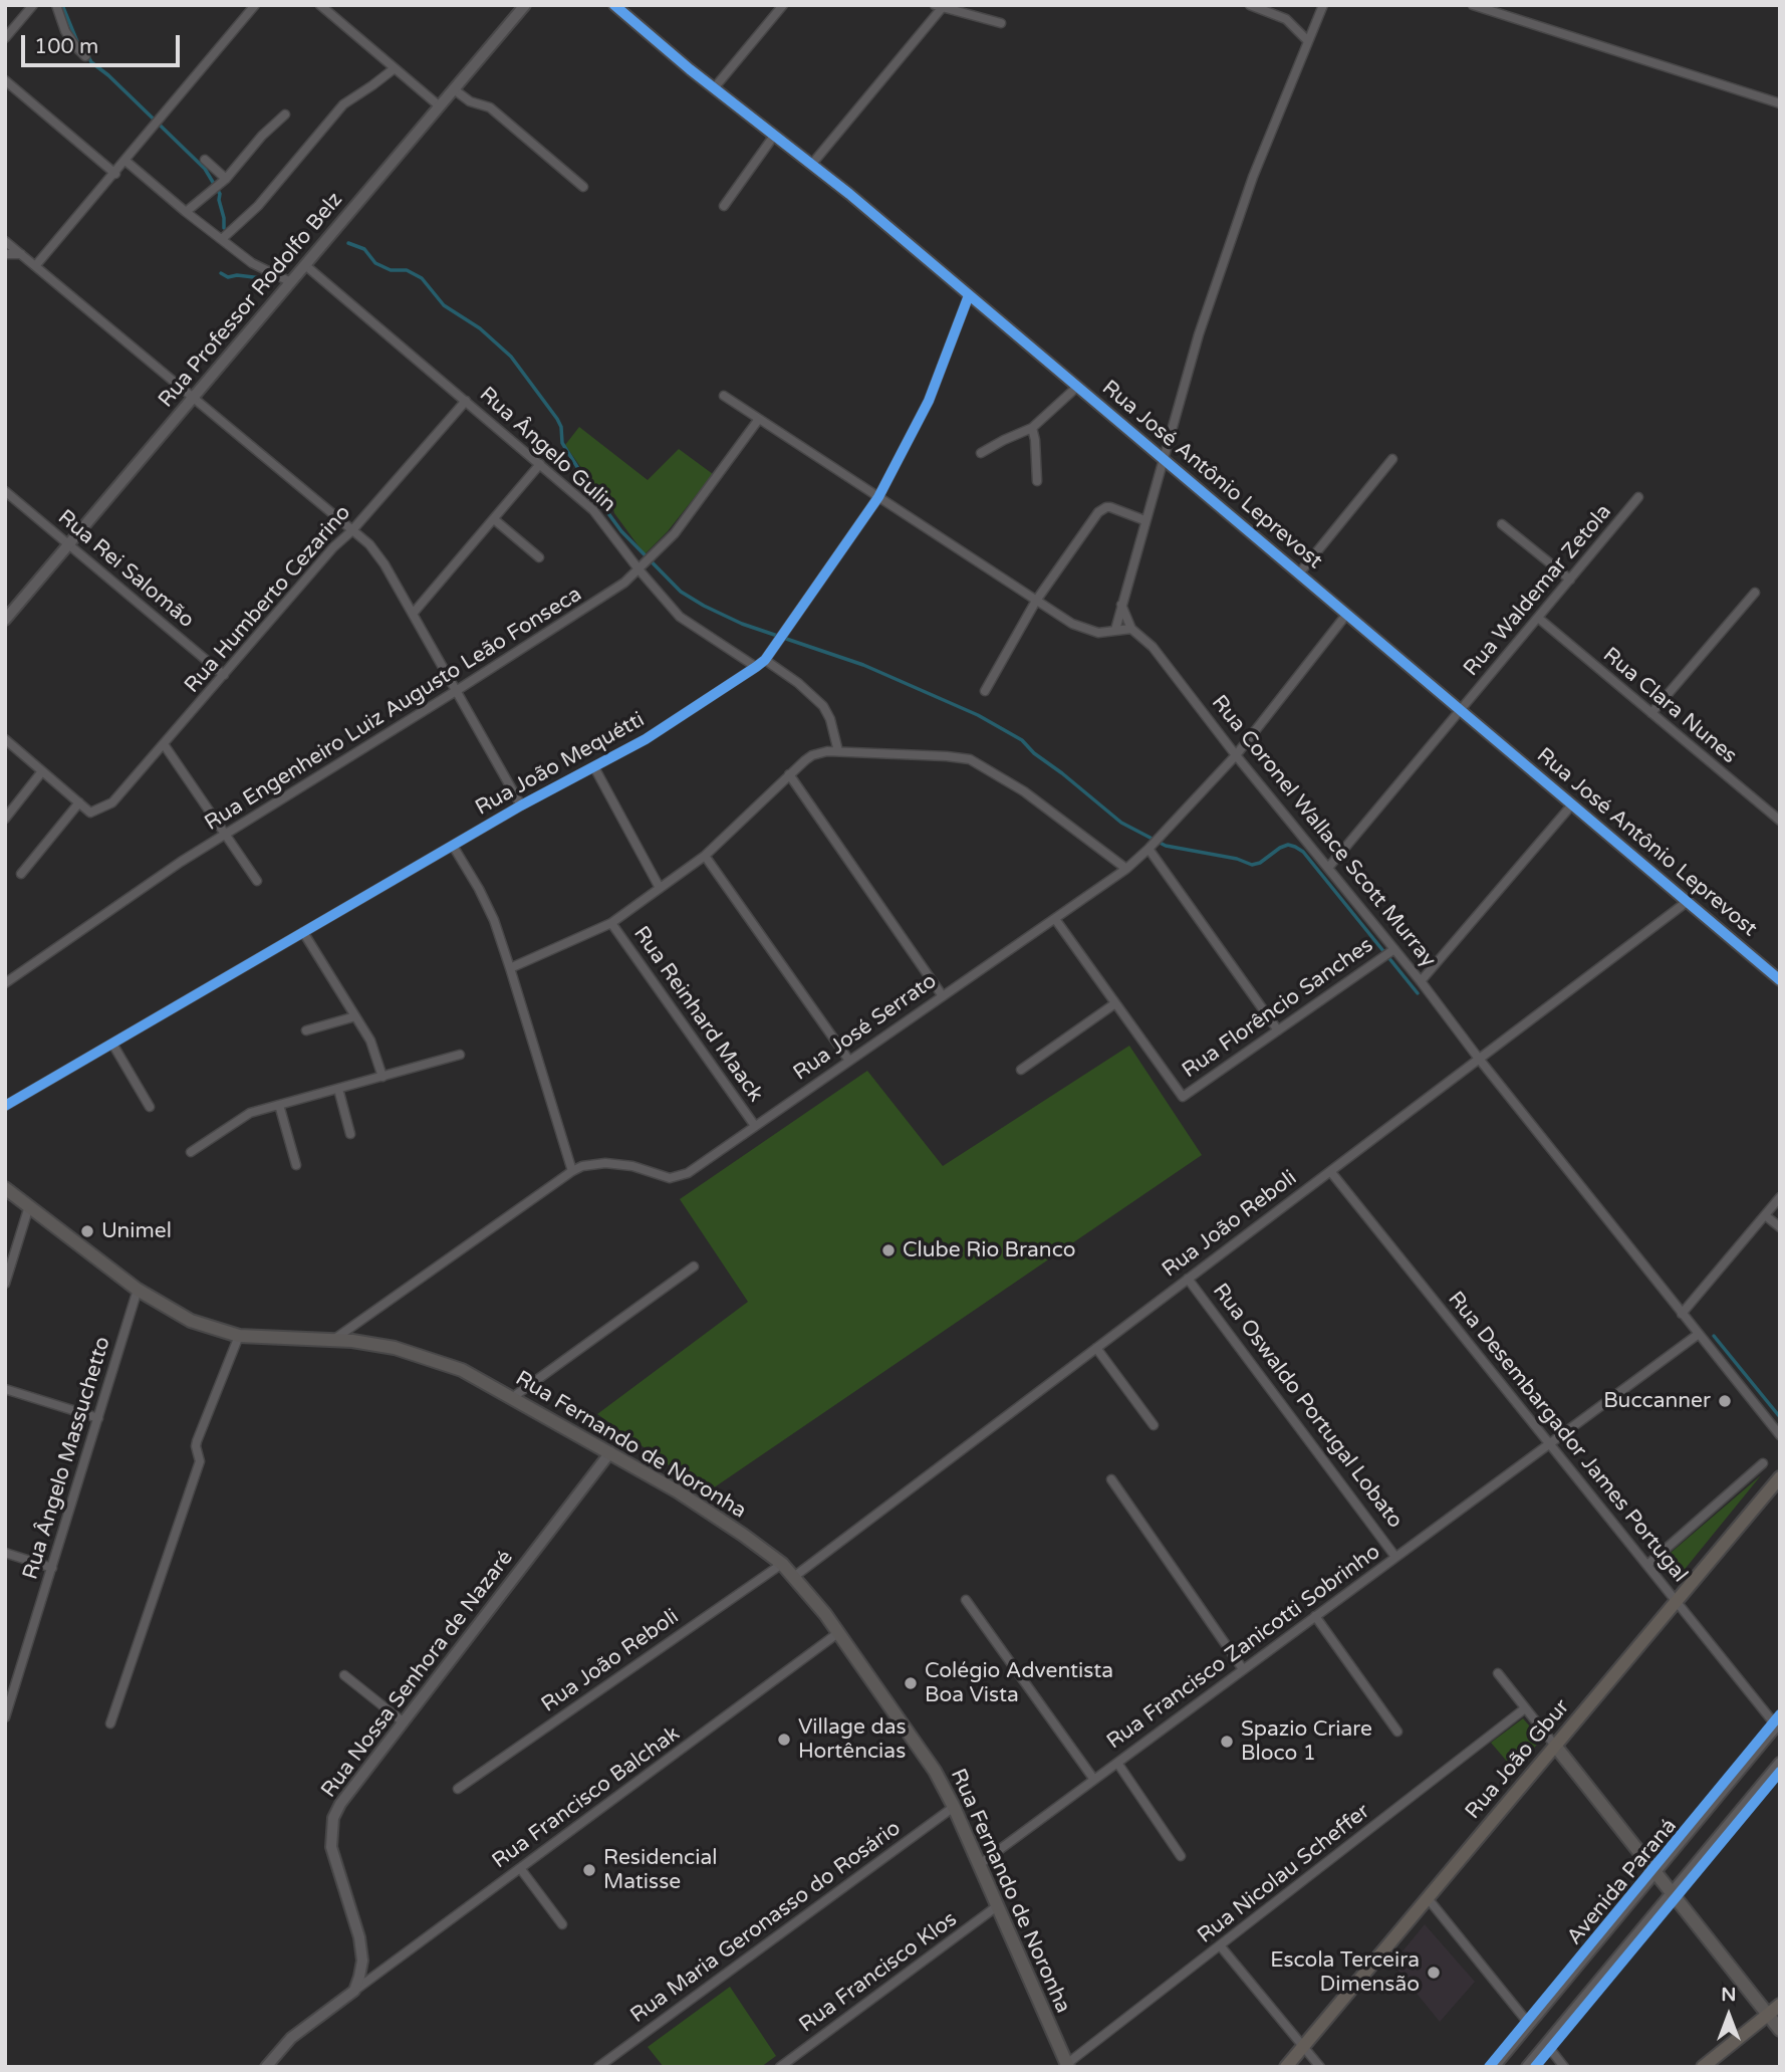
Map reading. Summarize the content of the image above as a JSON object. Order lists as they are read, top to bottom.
{
  "streets": {
    "main road": ["Rua Fernando de Noronha", "Rua João Gbur"],
    "street": [
      "Rua Professor Rodolfo Belz",
      "Rua Ângelo Gulin",
      "Rua José Antônio Leprevost",
      "Rua Rei Salomão",
      "Rua Waldemar Zetola",
      "Rua Humberto Cezarino",
      "Rua Clara Nunes",
      "Rua Engenheiro Luiz Augusto Leão Fonseca",
      "Rua João Mequétti",
      "Rua Coronel Wallace Scott Murray",
      "Rua Florêncio Sanches",
      "Rua Reinhard Maack",
      "Rua José Serrato",
      "Rua João Reboli",
      "Rua Oswaldo Portugal Lobato",
      "Rua Desembargador James Portugal",
      "Rua Ângelo Massuchetto",
      "Rua Francisco Zanicotti Sobrinho",
      "Rua Nossa Senhora de Nazaré",
      "Rua Francisco Balchak",
      "Rua Nicolau Scheffer",
      "Avenida Paraná",
      "Rua Maria Geronasso do Rosário",
      "Rua Francisco Klos"
    ]
  },
  "crossings": [
    ["Rua Professor Rodolfo Belz", "Rua Ângelo Gulin"],
    ["Rua Professor Rodolfo Belz", "Rua Rei Salomão"],
    ["Rua Ângelo Gulin", "Rua Humberto Cezarino"],
    ["Rua Ângelo Gulin", "Rua Engenheiro Luiz Augusto Leão Fonseca"],
    ["Rua Ângelo Gulin", "Rua João Mequétti"],
    ["Rua José Antônio Leprevost", "Rua Waldemar Zetola"],
    ["Rua José Antônio Leprevost", "Rua João Mequétti"],
    ["Rua José Antônio Leprevost", "Rua José Serrato"],
    ["Rua José Antônio Leprevost", "Rua João Reboli"],
    ["Rua Rei Salomão", "Rua Humberto Cezarino"],
    ["Rua Waldemar Zetola", "Rua Clara Nunes"],
    ["Rua Waldemar Zetola", "Rua Coronel Wallace Scott Murray"],
    ["Rua Coronel Wallace Scott Murray", "Rua Florêncio Sanches"],
    ["Rua Coronel Wallace Scott Murray", "Rua José Serrato"],
    ["Rua Coronel Wallace Scott Murray", "Rua João Reboli"],
    ["Rua Coronel Wallace Scott Murray", "Rua Francisco Zanicotti Sobrinho"],
    ["Rua Reinhard Maack", "Rua José Serrato"],
    ["Rua José Serrato", "Rua Fernando de Noronha"],
    ["Rua João Reboli", "Rua Oswaldo Portugal Lobato"],
    ["Rua João Reboli", "Rua Desembargador James Portugal"],
    ["Rua João Reboli", "Rua Fernando de Noronha"],
    ["Rua Oswaldo Portugal Lobato", "Rua Francisco Zanicotti Sobrinho"],
    ["Rua Desembargador James Portugal", "Rua Francisco Zanicotti Sobrinho"],
    ["Rua Desembargador James Portugal", "Rua João Gbur"],
    ["Rua Desembargador James Portugal", "Avenida Paraná"],
    ["Rua Fernando de Noronha", "Rua Ângelo Massuchetto"],
    ["Rua Fernando de Noronha", "Rua Francisco Zanicotti Sobrinho"],
    ["Rua Fernando de Noronha", "Rua Nossa Senhora de Nazaré"],
    ["Rua Fernando de Noronha", "Rua Francisco Balchak"],
    ["Rua Fernando de Noronha", "Rua Nicolau Scheffer"],
    ["Rua Fernando de Noronha", "Rua Maria Geronasso do Rosário"],
    ["Rua Fernando de Noronha", "Rua Francisco Klos"],
    ["Rua Nossa Senhora de Nazaré", "Rua Francisco Balchak"]
  ],
  "places": [
    "Unimel",
    "Clube Rio Branco",
    "Buccanner",
    "Colégio Adventista Boa Vista",
    "Village das Hortências",
    "Spazio Criare Bloco 1",
    "Residencial Matisse",
    "Escola Terceira Dimensão"
  ],
  "scale_bar": "100 m",
  "north": "top"
}
